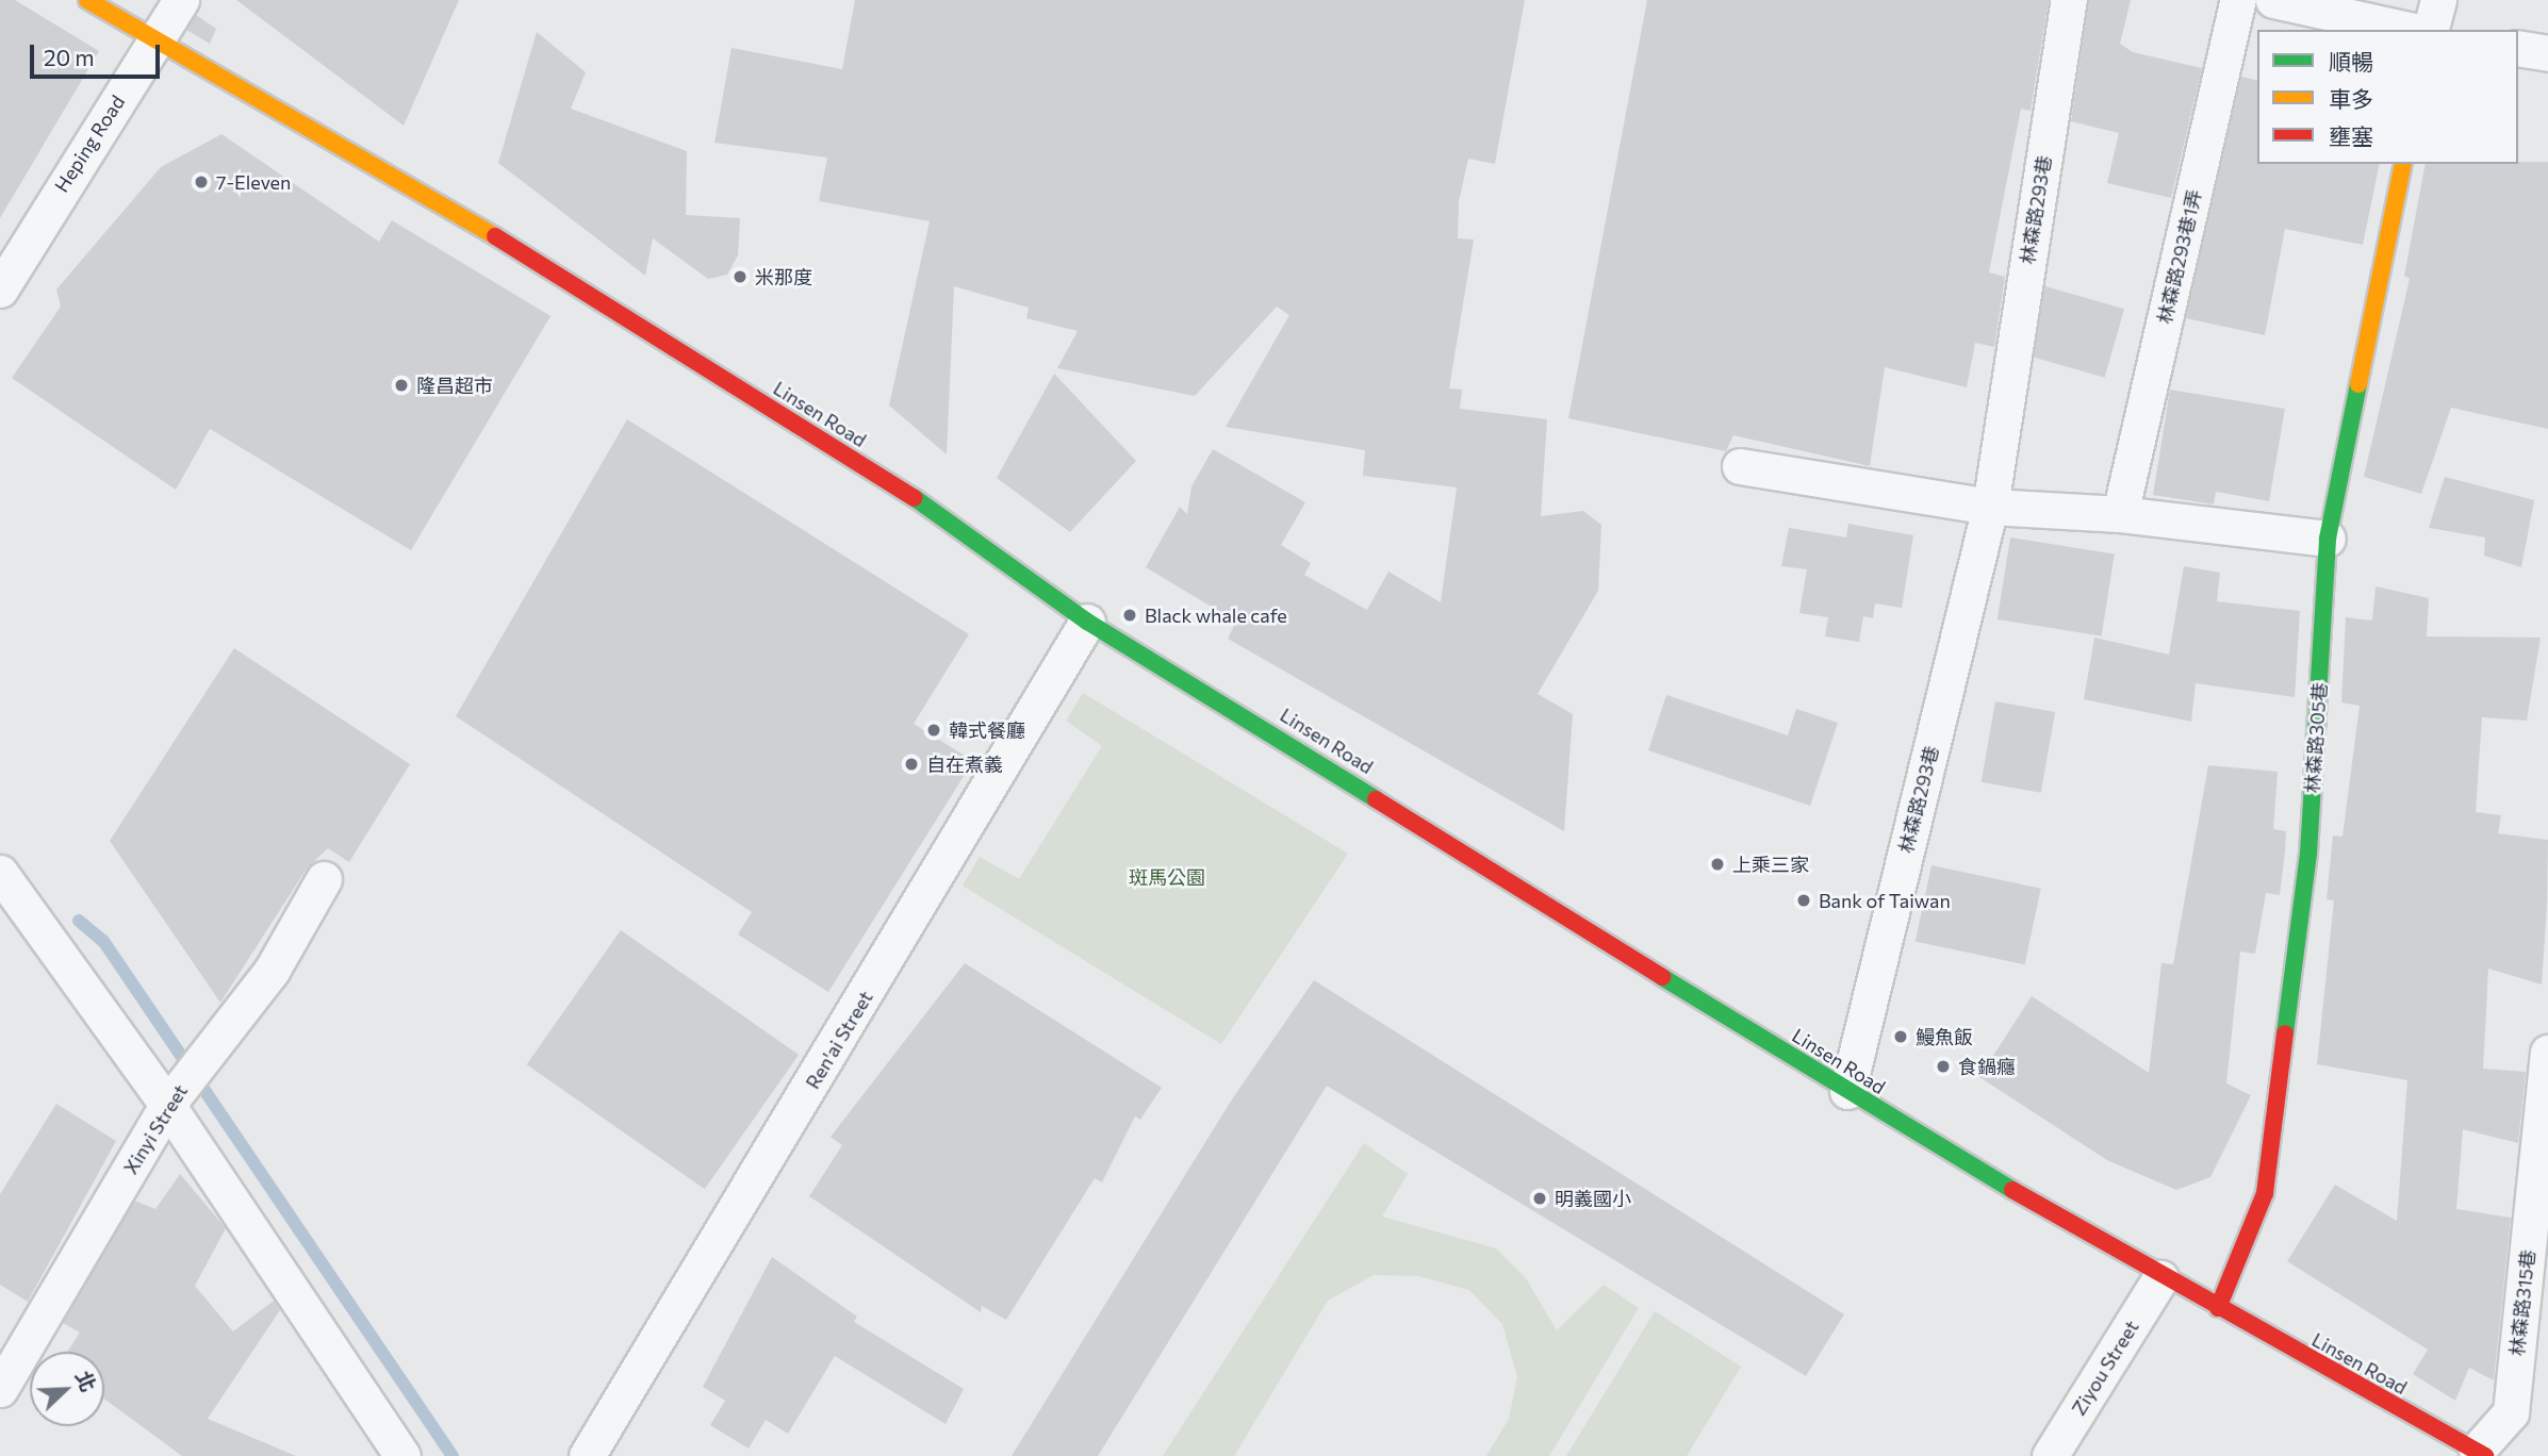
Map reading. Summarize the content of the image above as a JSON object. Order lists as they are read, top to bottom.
{
  "streets": {
    "street": [
      "Heping Road",
      "林森路293巷",
      "林森路293巷1弄",
      "Linsen Road",
      "林森路305巷",
      "Ren'ai Street",
      "Xinyi Street",
      "林森路315巷",
      "Ziyou Street"
    ]
  },
  "crossings": [
    ["Heping Road", "Linsen Road"],
    ["林森路293巷", "Linsen Road"],
    ["Linsen Road", "林森路305巷"],
    ["Linsen Road", "Ren'ai Street"],
    ["Linsen Road", "林森路315巷"],
    ["Linsen Road", "Ziyou Street"]
  ],
  "parks": ["斑馬公園"],
  "places": [
    "7-Eleven",
    "米那度",
    "隆昌超市",
    "Black whale cafe",
    "韓式餐廳",
    "自在煮義",
    "上乘三家",
    "Bank of Taiwan",
    "鰻魚飯",
    "食鍋癮",
    "明義國小"
  ],
  "legend": ["順暢", "車多", "壅塞"],
  "scale_bar": "20 m",
  "north": "top right"
}
